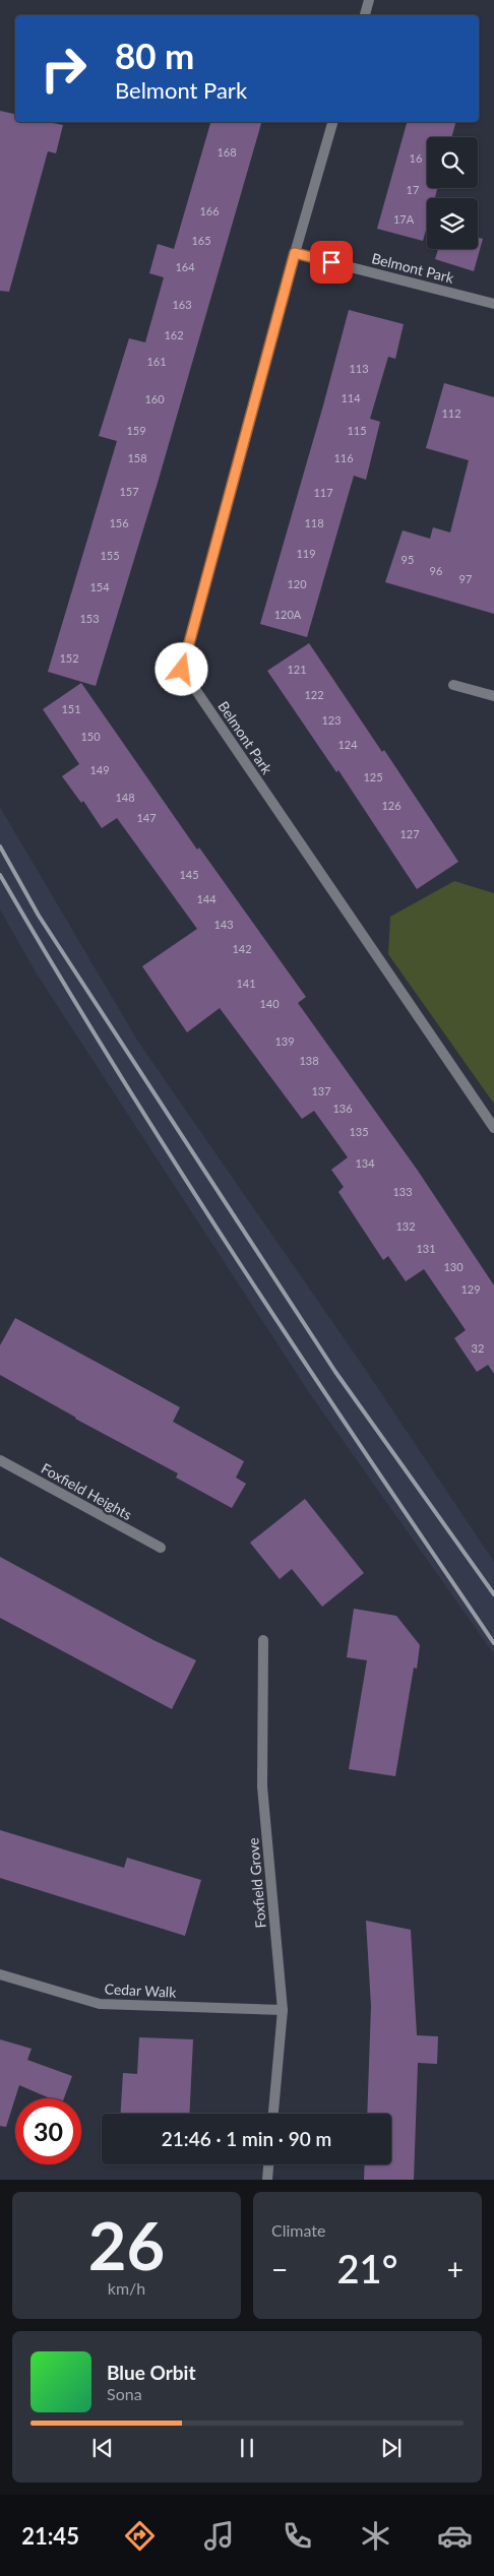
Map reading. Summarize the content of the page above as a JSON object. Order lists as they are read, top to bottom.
{
  "streets": {
    "street": [
      "Belmont Park",
      "Foxfield Heights",
      "Foxfield Grove",
      "Cedar Walk"
    ]
  },
  "crossings": [
    ["Foxfield Grove", "Cedar Walk"]
  ],
  "house_numbers": [
    "168",
    "16",
    "17",
    "166",
    "17A",
    "165",
    "164",
    "163",
    "162",
    "161",
    "113",
    "114",
    "160",
    "112",
    "159",
    "115",
    "158",
    "116",
    "157",
    "117",
    "156",
    "118",
    "119",
    "155",
    "95",
    "96",
    "97",
    "120",
    "154",
    "120A",
    "153",
    "152",
    "121",
    "122",
    "151",
    "123",
    "150",
    "124",
    "149",
    "125",
    "148",
    "126",
    "147",
    "127",
    "145",
    "144",
    "143",
    "142",
    "141",
    "140",
    "139",
    "138",
    "137",
    "136",
    "135",
    "134",
    "133",
    "132",
    "131",
    "130",
    "129",
    "32"
  ],
  "page": {
    "turn": ["80 m", "Belmont Park"],
    "limit": "30",
    "trip": "21:46 · 1 min · 90 m",
    "tile": [
      ["26", "km/h"],
      "Climate"
    ],
    "heat": ["−", "21°", "+"],
    "song": ["Blue Orbit", "Sona"],
    "tabs": "21:45"
  }
}
